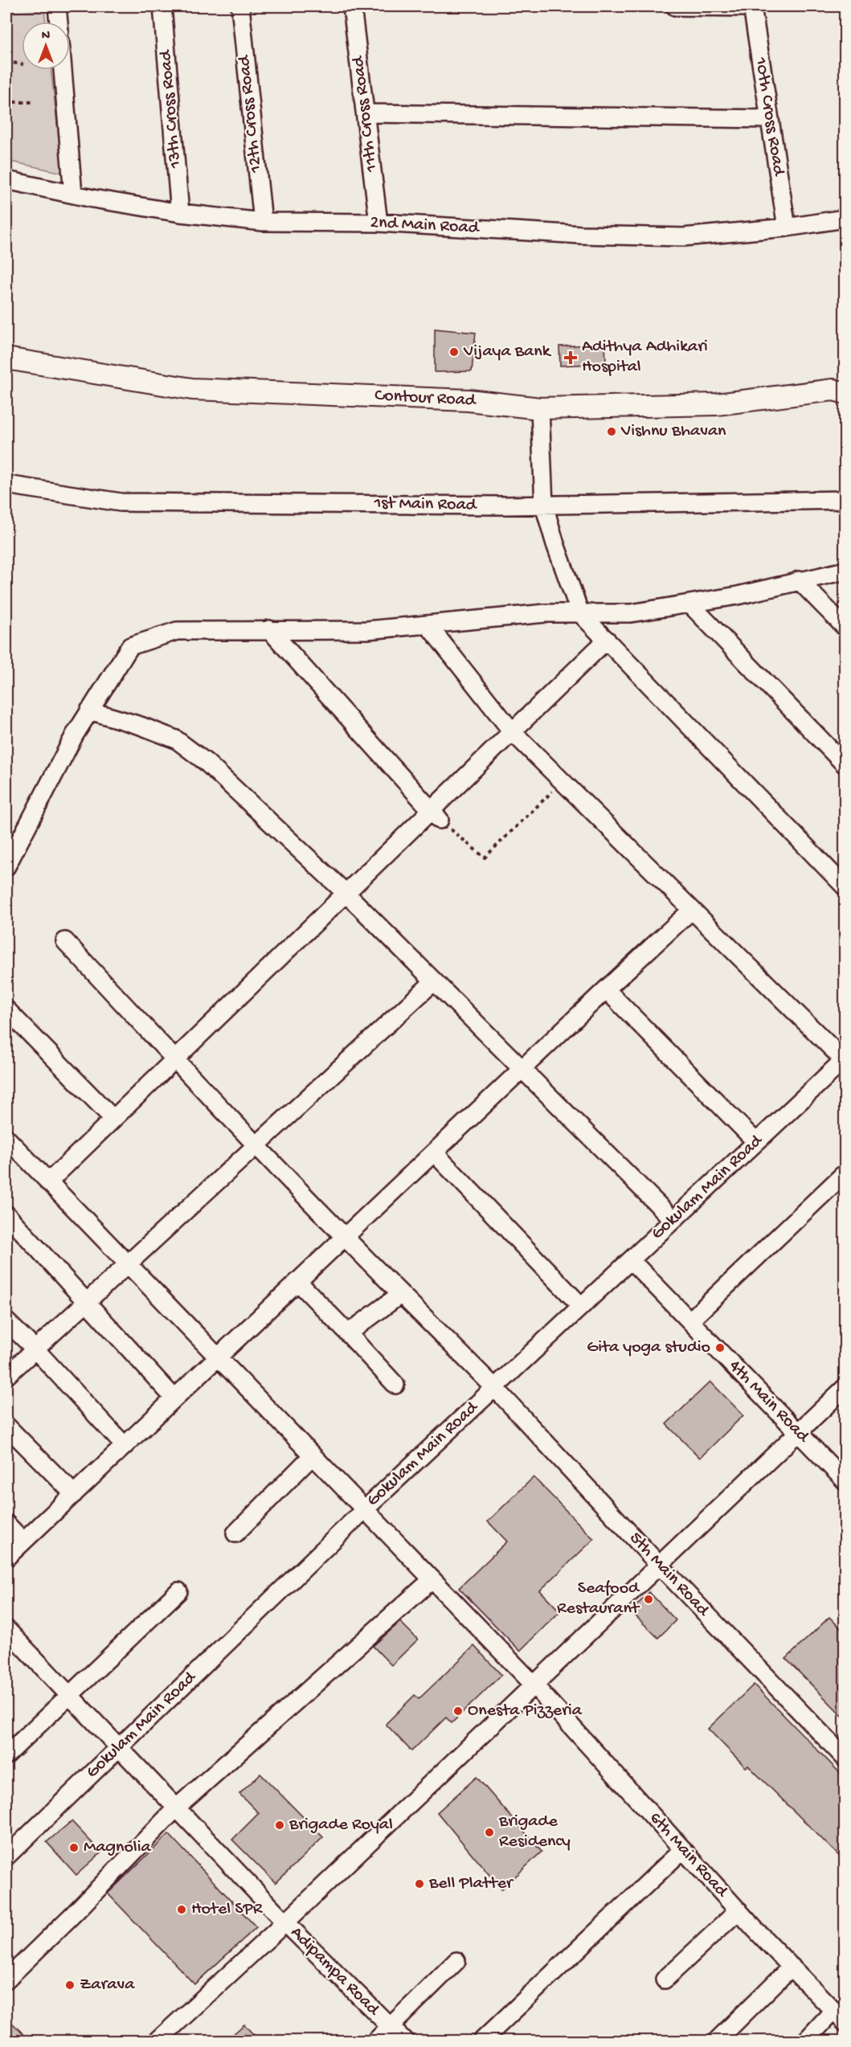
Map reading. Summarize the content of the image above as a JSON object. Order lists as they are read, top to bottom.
{
  "streets": {
    "main road": ["Contour Road"],
    "street": [
      "13th Cross Road",
      "12th Cross Road",
      "11th Cross Road",
      "10th Cross Road",
      "2nd Main Road",
      "1st Main Road",
      "Gokulam Main Road",
      "4th Main Road",
      "5th Main Road",
      "6th Main Road",
      "Adipampa Road"
    ]
  },
  "crossings": [
    ["13th Cross Road", "2nd Main Road"],
    ["12th Cross Road", "2nd Main Road"],
    ["11th Cross Road", "2nd Main Road"],
    ["10th Cross Road", "2nd Main Road"],
    ["Gokulam Main Road", "4th Main Road"],
    ["Gokulam Main Road", "5th Main Road"],
    ["Gokulam Main Road", "6th Main Road"],
    ["Gokulam Main Road", "Adipampa Road"]
  ],
  "places": {
    "other": [
      "Vijaya Bank",
      "Vishnu Bhavan",
      "Gita yoga studio",
      "Seafood Restaurant",
      "Onesta Pizzeria",
      "Brigade Royal",
      "Brigade Residency",
      "Magnolia",
      "Bell Platter",
      "Hotel SPR",
      "Zarava"
    ],
    "health": ["Adithya Adhikari Hospital"]
  },
  "north": "top"
}
